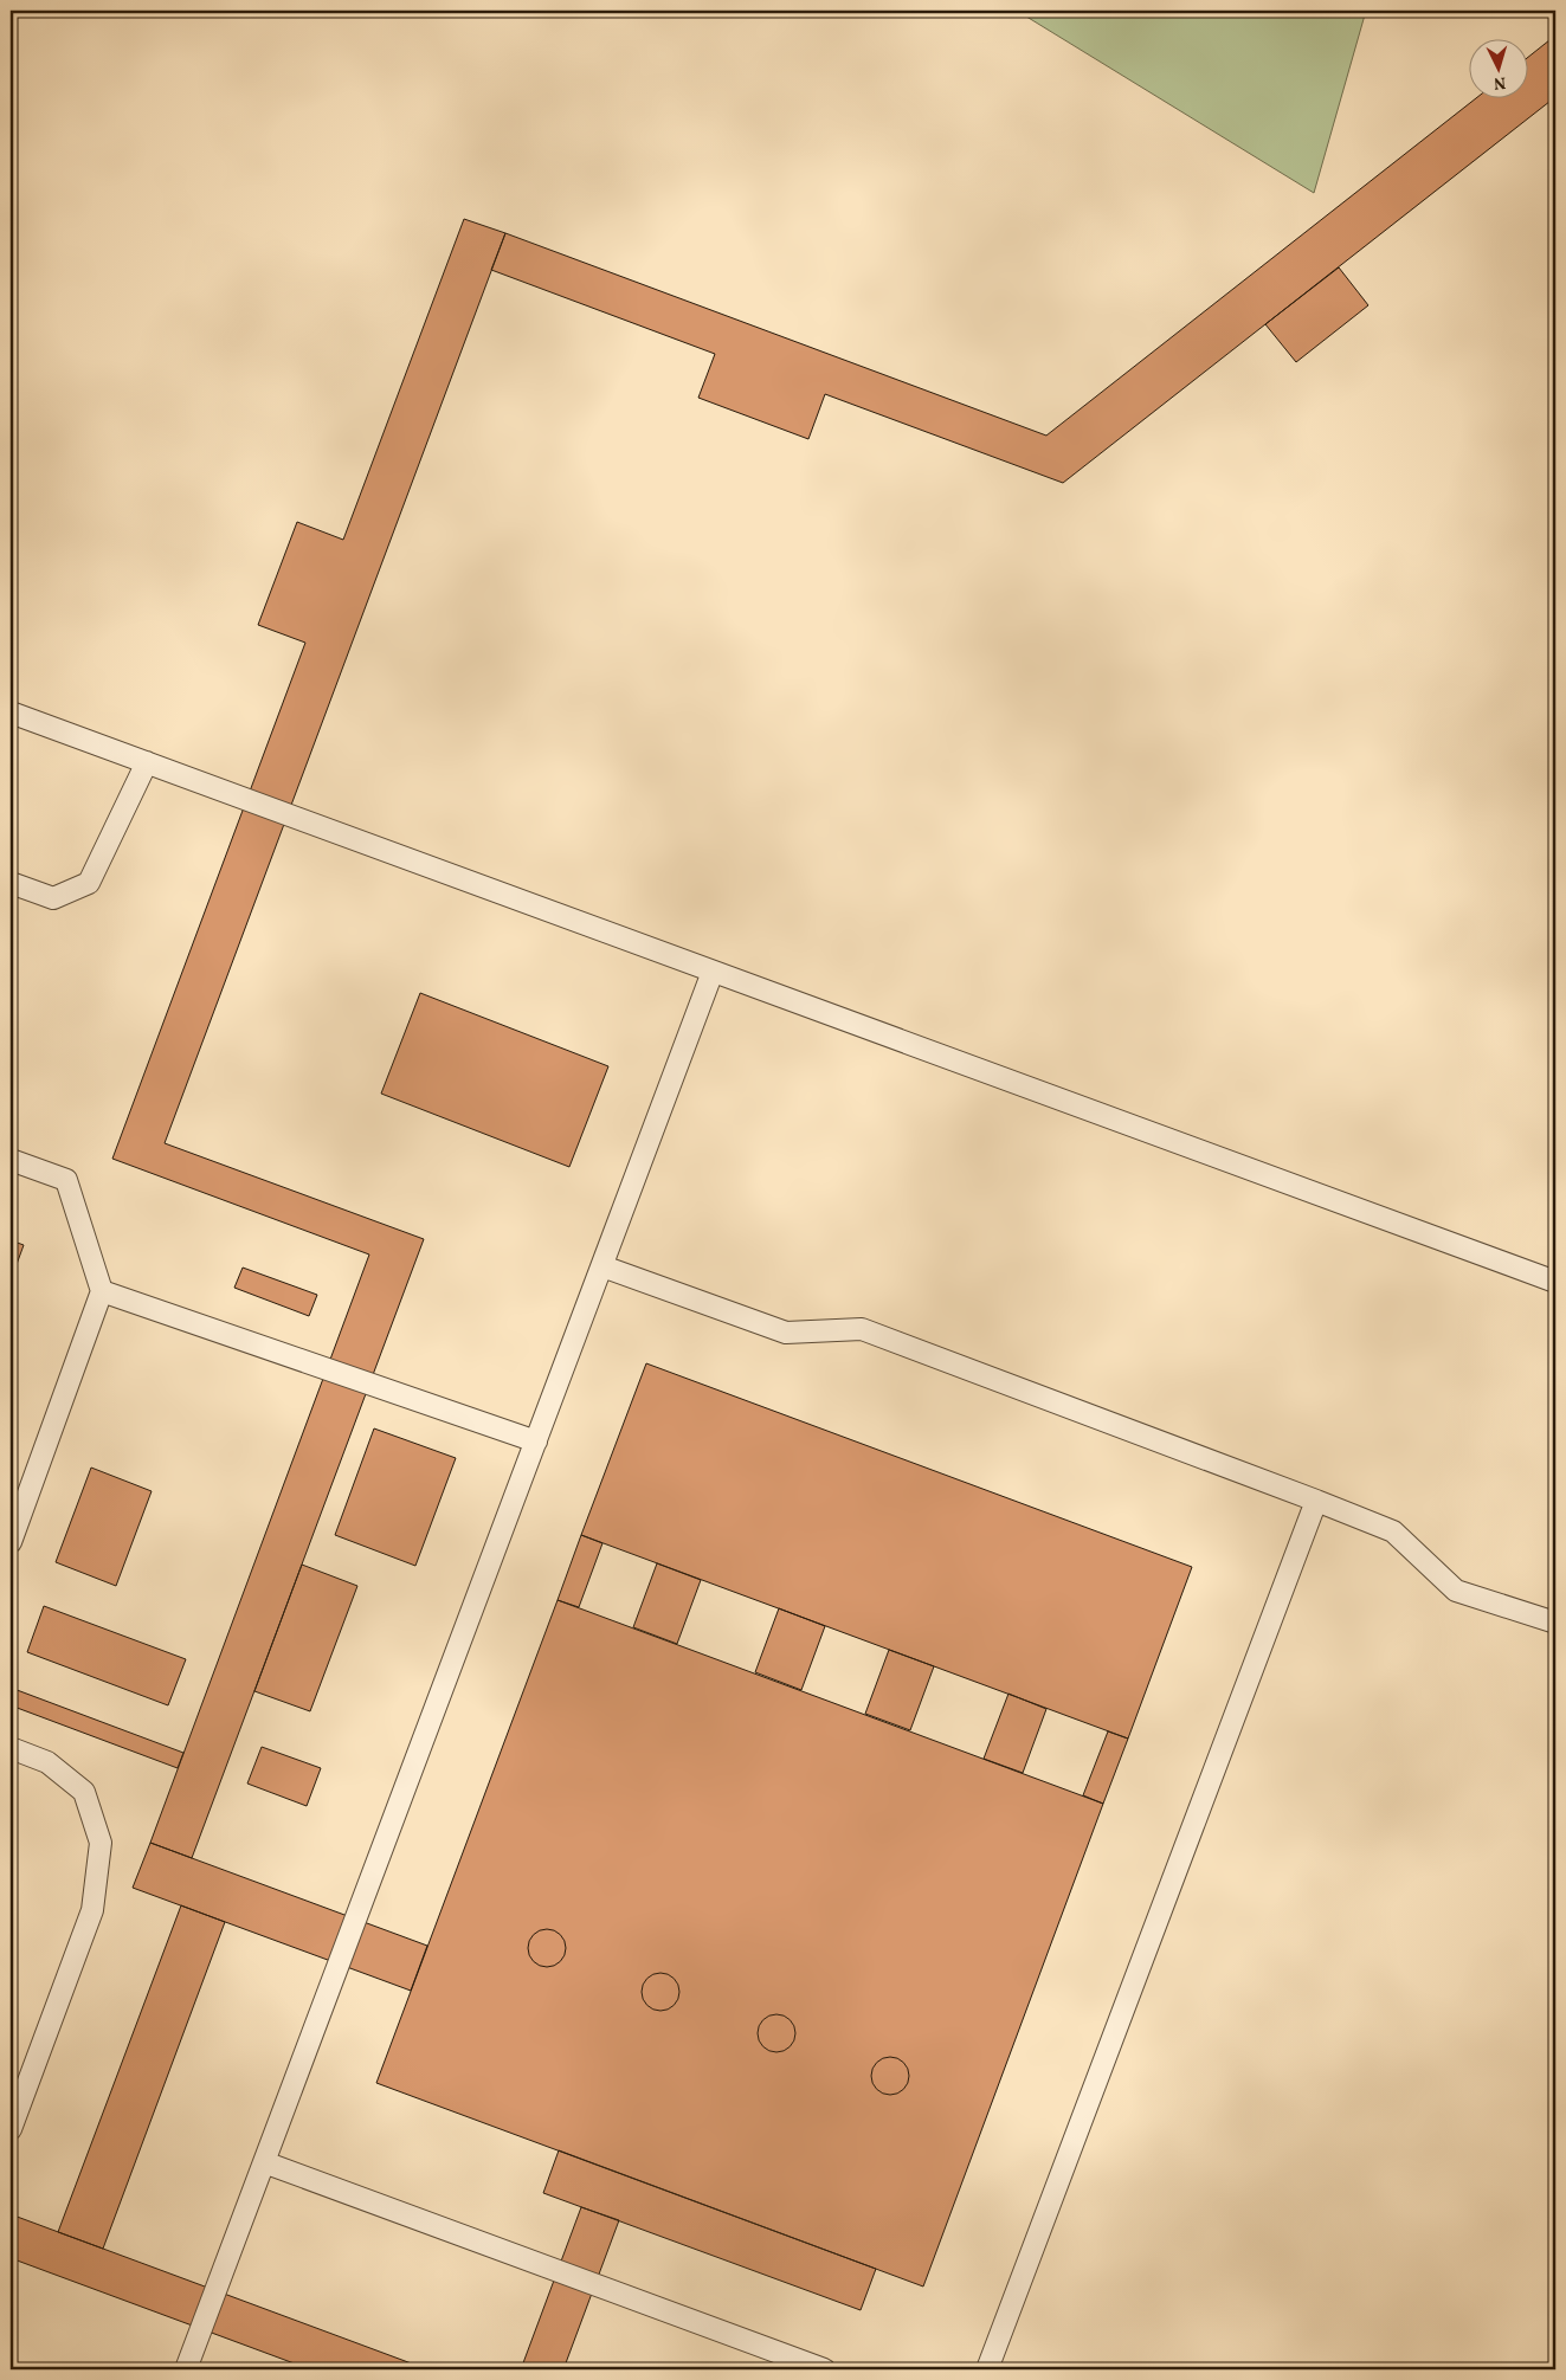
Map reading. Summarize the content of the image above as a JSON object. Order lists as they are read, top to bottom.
{
  "north": "bottom"
}
